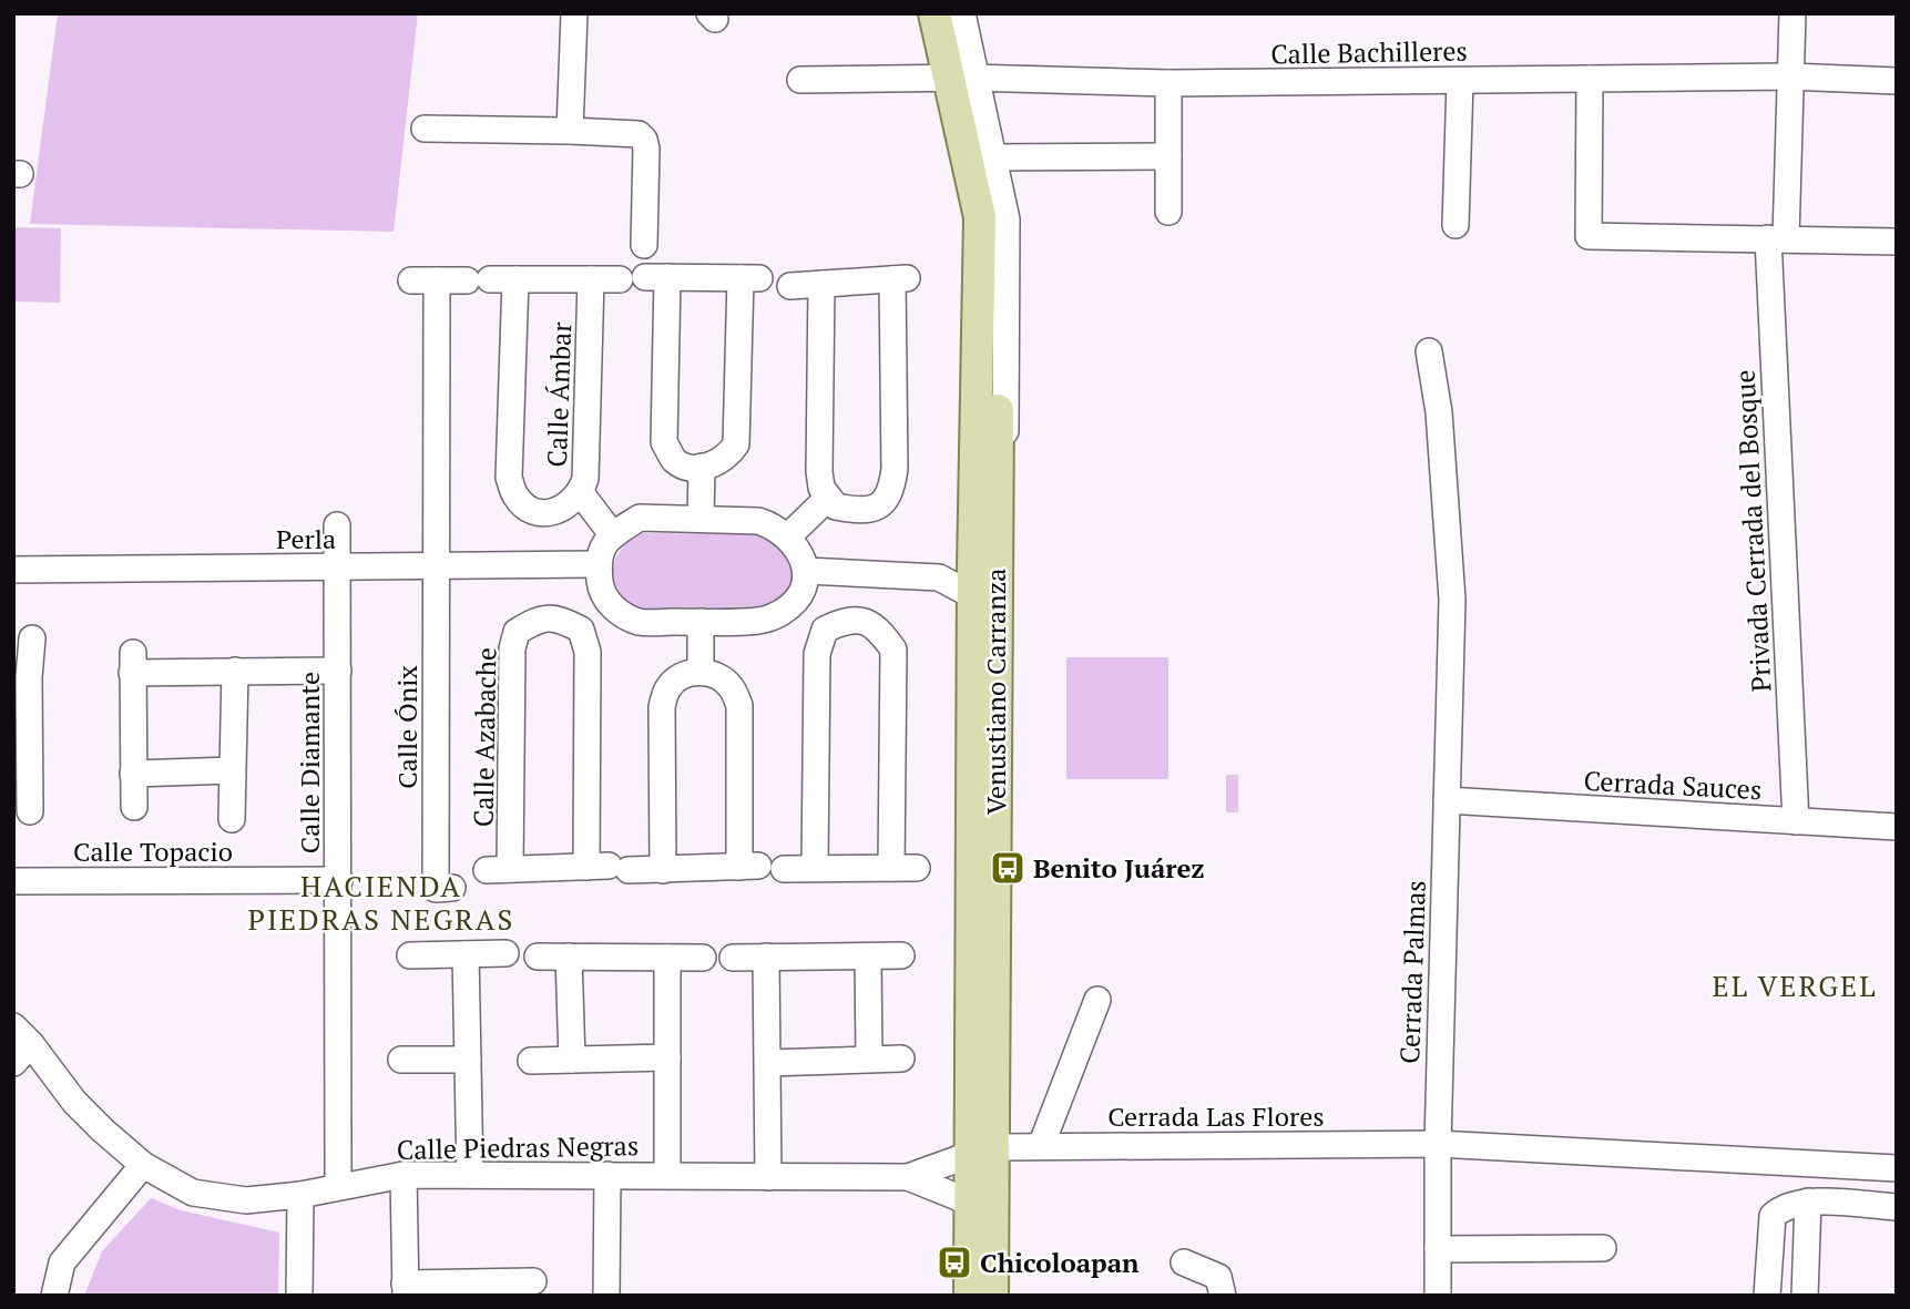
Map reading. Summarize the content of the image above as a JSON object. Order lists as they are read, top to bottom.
{
  "streets": {
    "main road": ["Venustiano Carranza"],
    "street": [
      "Calle Bachilleres",
      "Calle Ámbar",
      "Privada Cerrada del Bosque",
      "Perla",
      "Calle Ónix",
      "Calle Azabache",
      "Calle Diamante",
      "Cerrada Sauces",
      "Calle Topacio",
      "Cerrada Palmas",
      "Cerrada Las Flores",
      "Calle Piedras Negras"
    ]
  },
  "crossings": [
    ["Calle Bachilleres", "Privada Cerrada del Bosque"],
    ["Calle Ámbar", "Calle Ónix"],
    ["Privada Cerrada del Bosque", "Cerrada Sauces"],
    ["Perla", "Calle Ónix"],
    ["Perla", "Calle Diamante"],
    ["Venustiano Carranza", "Cerrada Las Flores"],
    ["Venustiano Carranza", "Calle Piedras Negras"],
    ["Calle Diamante", "Calle Topacio"],
    ["Calle Diamante", "Calle Piedras Negras"],
    ["Cerrada Sauces", "Cerrada Palmas"],
    ["Cerrada Palmas", "Cerrada Las Flores"],
    ["Cerrada Las Flores", "Calle Piedras Negras"]
  ],
  "districts": ["HACIENDA PIEDRAS NEGRAS", "EL VERGEL"],
  "places": {
    "bus stop": ["Benito Juárez", "Chicoloapan"]
  }
}
